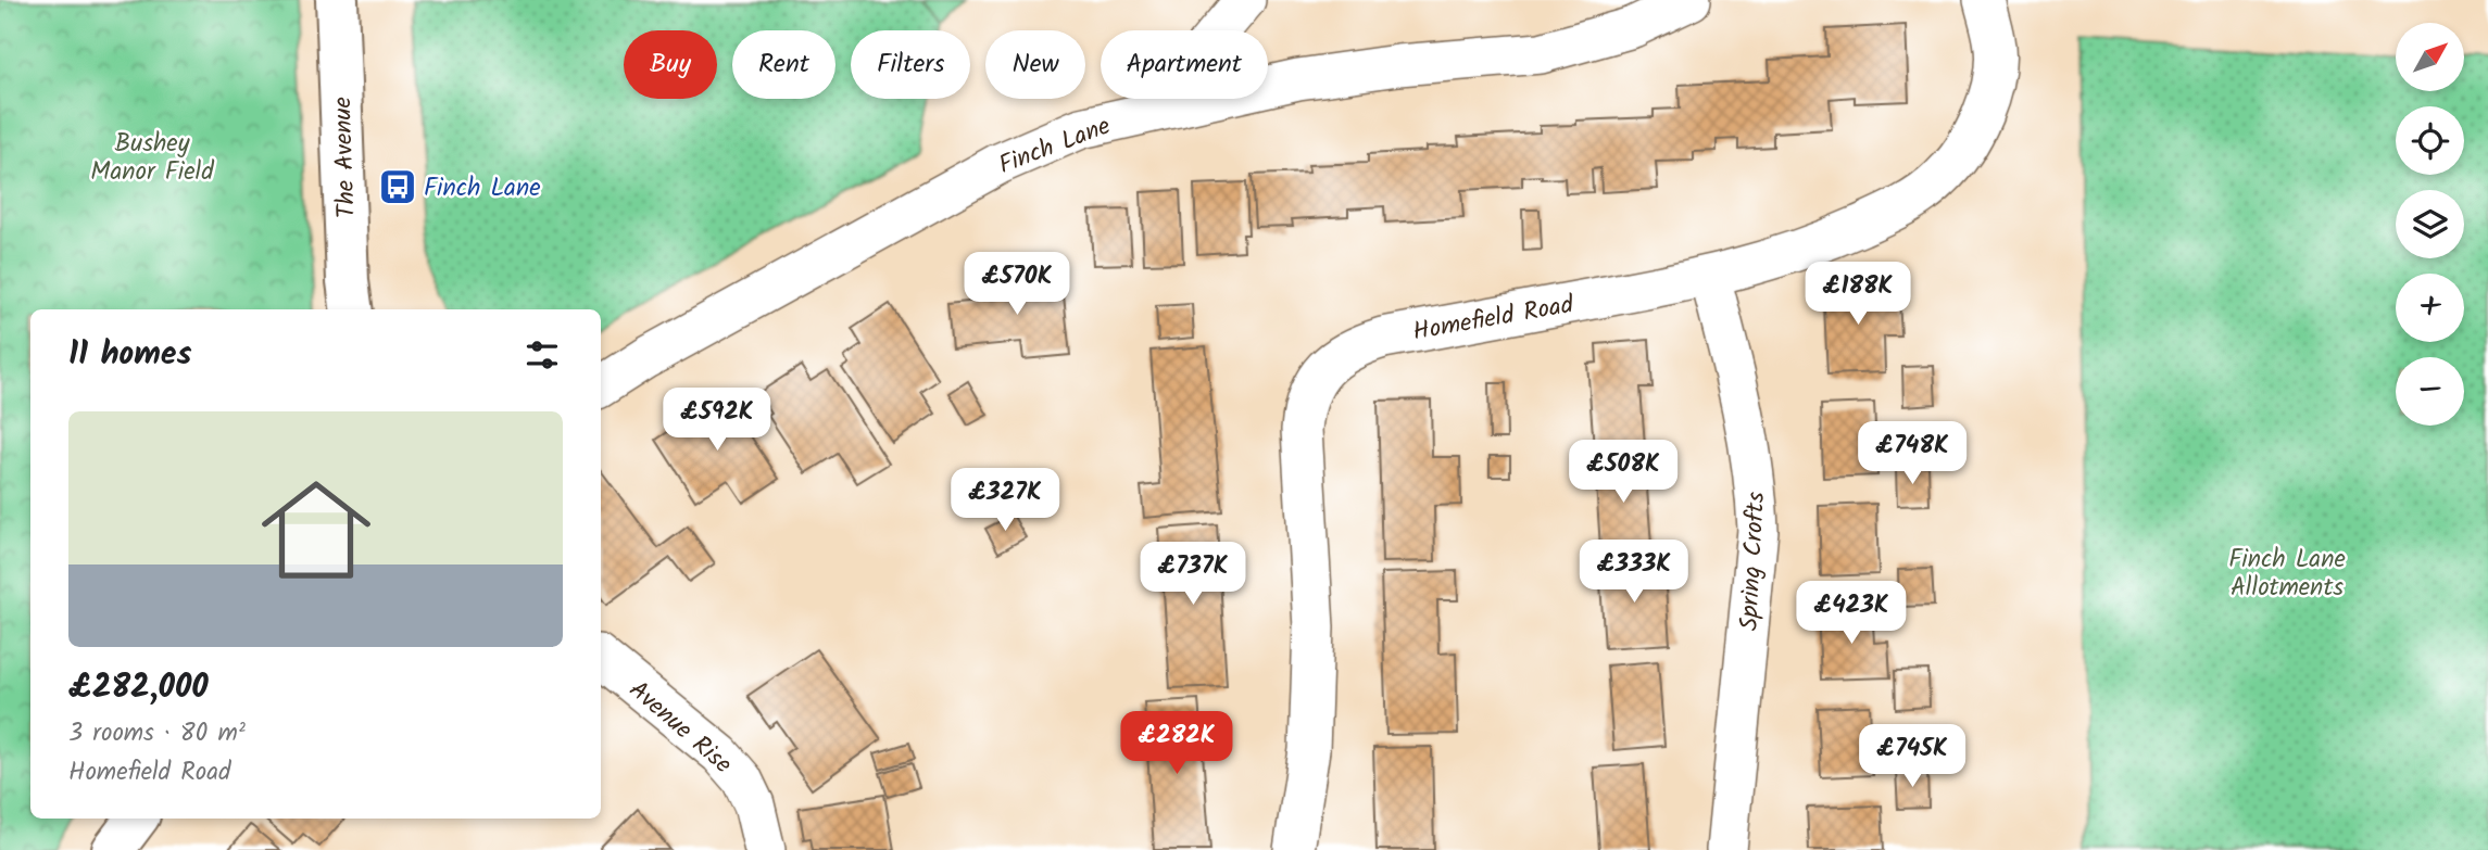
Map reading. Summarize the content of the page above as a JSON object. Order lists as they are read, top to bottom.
{
  "streets": {
    "street": [
      "Finch Lane",
      "The Avenue",
      "Homefield Road",
      "Spring Crofts",
      "Avenue Rise"
    ]
  },
  "crossings": [
    ["Homefield Road", "Spring Crofts"]
  ],
  "parks": ["Bushey Manor Field", "Finch Lane Allotments"],
  "places": {
    "bus stop": ["Finch Lane"]
  },
  "north": "top right",
  "page": {
    "map_buttons": ["+", "−"],
    "chip": [
      "Buy",
      "Rent",
      "Filters",
      "New",
      "Apartment"
    ],
    "price": [
      "£570K",
      "£188K",
      "£592K",
      "£748K",
      "£508K",
      "£327K",
      "£333K",
      "£737K",
      "£423K",
      "£282K",
      "£745K"
    ],
    "heading": "11 homes",
    "list": [
      {
        "name": "£282,000",
        "note": "3 rooms · 80 m² · Homefield Road"
      }
    ]
  }
}
